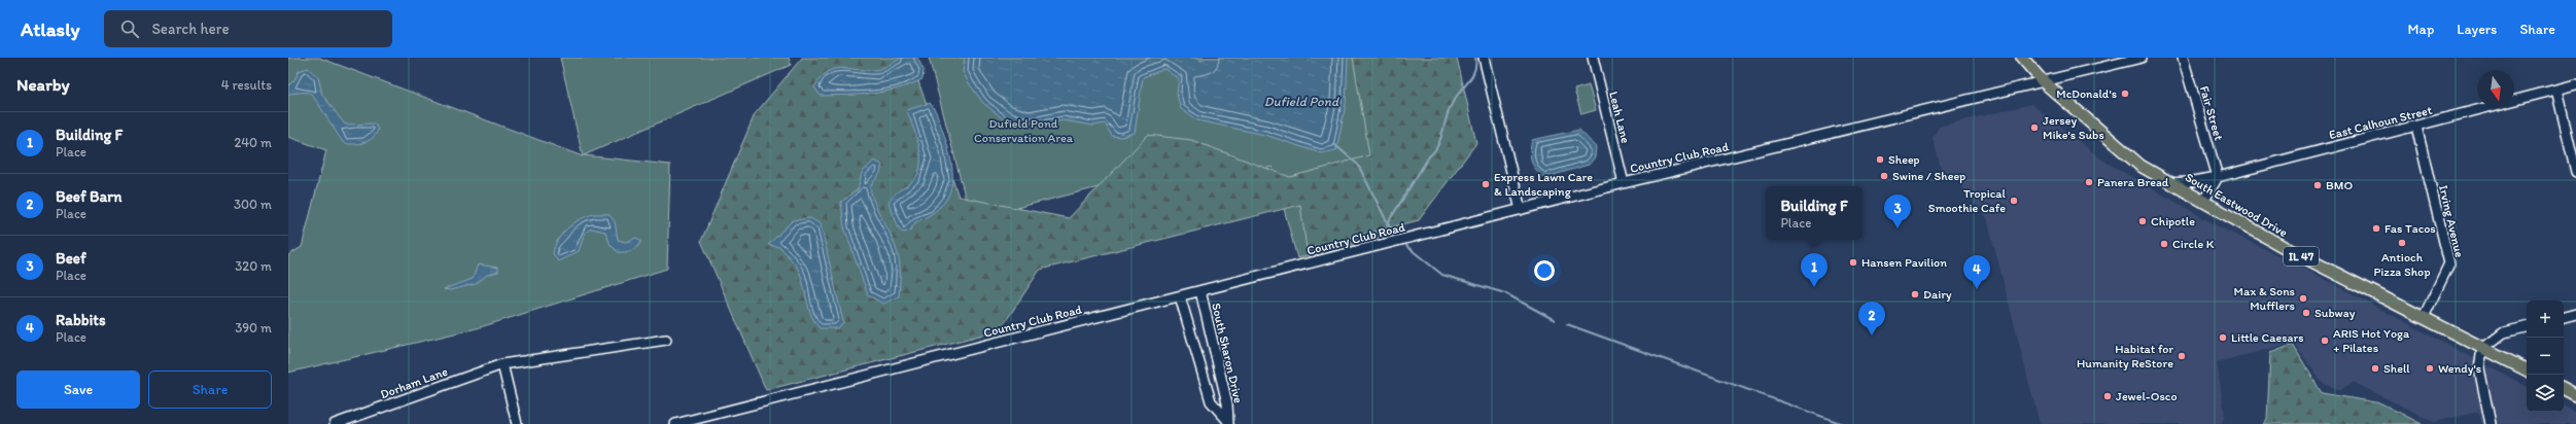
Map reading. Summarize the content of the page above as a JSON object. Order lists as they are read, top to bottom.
{
  "streets": {
    "main road": ["South Eastwood Drive", "IL 47"],
    "street": [
      "Fair Street",
      "Leah Lane",
      "East Calhoun Street",
      "Country Club Road",
      "Irving Avenue",
      "South Sharon Drive",
      "Dorham Lane"
    ]
  },
  "crossings": [
    ["Fair Street", "East Calhoun Street"],
    ["Leah Lane", "Country Club Road"],
    ["East Calhoun Street", "South Eastwood Drive"],
    ["East Calhoun Street", "Irving Avenue"],
    ["Country Club Road", "South Eastwood Drive"],
    ["Country Club Road", "South Sharon Drive"],
    ["South Eastwood Drive", "Irving Avenue"]
  ],
  "water": ["Dufield Pond"],
  "parks": ["Dufield Pond Conservation Area"],
  "places": [
    "McDonald's",
    "Jersey Mike's Subs",
    "Sheep",
    "Swine / Sheep",
    "Panera Bread",
    "Express Lawn Care & Landscaping",
    "BMO",
    "Tropical Smoothie Cafe",
    "Chipotle",
    "Fas Tacos",
    "Antioch Pizza Shop",
    "Circle K",
    "Hansen Pavilion",
    "Dairy",
    "Max & Sons Mufflers",
    "Subway",
    "Little Caesars",
    "ARIS Hot Yoga + Pilates",
    "Habitat for Humanity ReStore",
    "Shell",
    "Wendy's",
    "Jewel-Osco"
  ],
  "north": "bottom",
  "page": {
    "header": "Atlasly",
    "search": "Search here",
    "nav": ["Map", "Layers", "Share"],
    "heading": ["Nearby", "4 results"],
    "list": [
      {
        "mark": "1",
        "name": "Building F",
        "note": "Place",
        "value": "240 m"
      },
      {
        "mark": "2",
        "name": "Beef Barn",
        "note": "Place",
        "value": "300 m"
      },
      {
        "mark": "3",
        "name": "Beef",
        "note": "Place",
        "value": "320 m"
      },
      {
        "mark": "4",
        "name": "Rabbits",
        "note": "Place",
        "value": "390 m"
      }
    ],
    "popup": ["Building F", "Place"],
    "pins": [
      "3",
      "1",
      "4",
      "2"
    ],
    "map_buttons": ["+", "−"],
    "buttons": ["Save", "Share"]
  }
}
